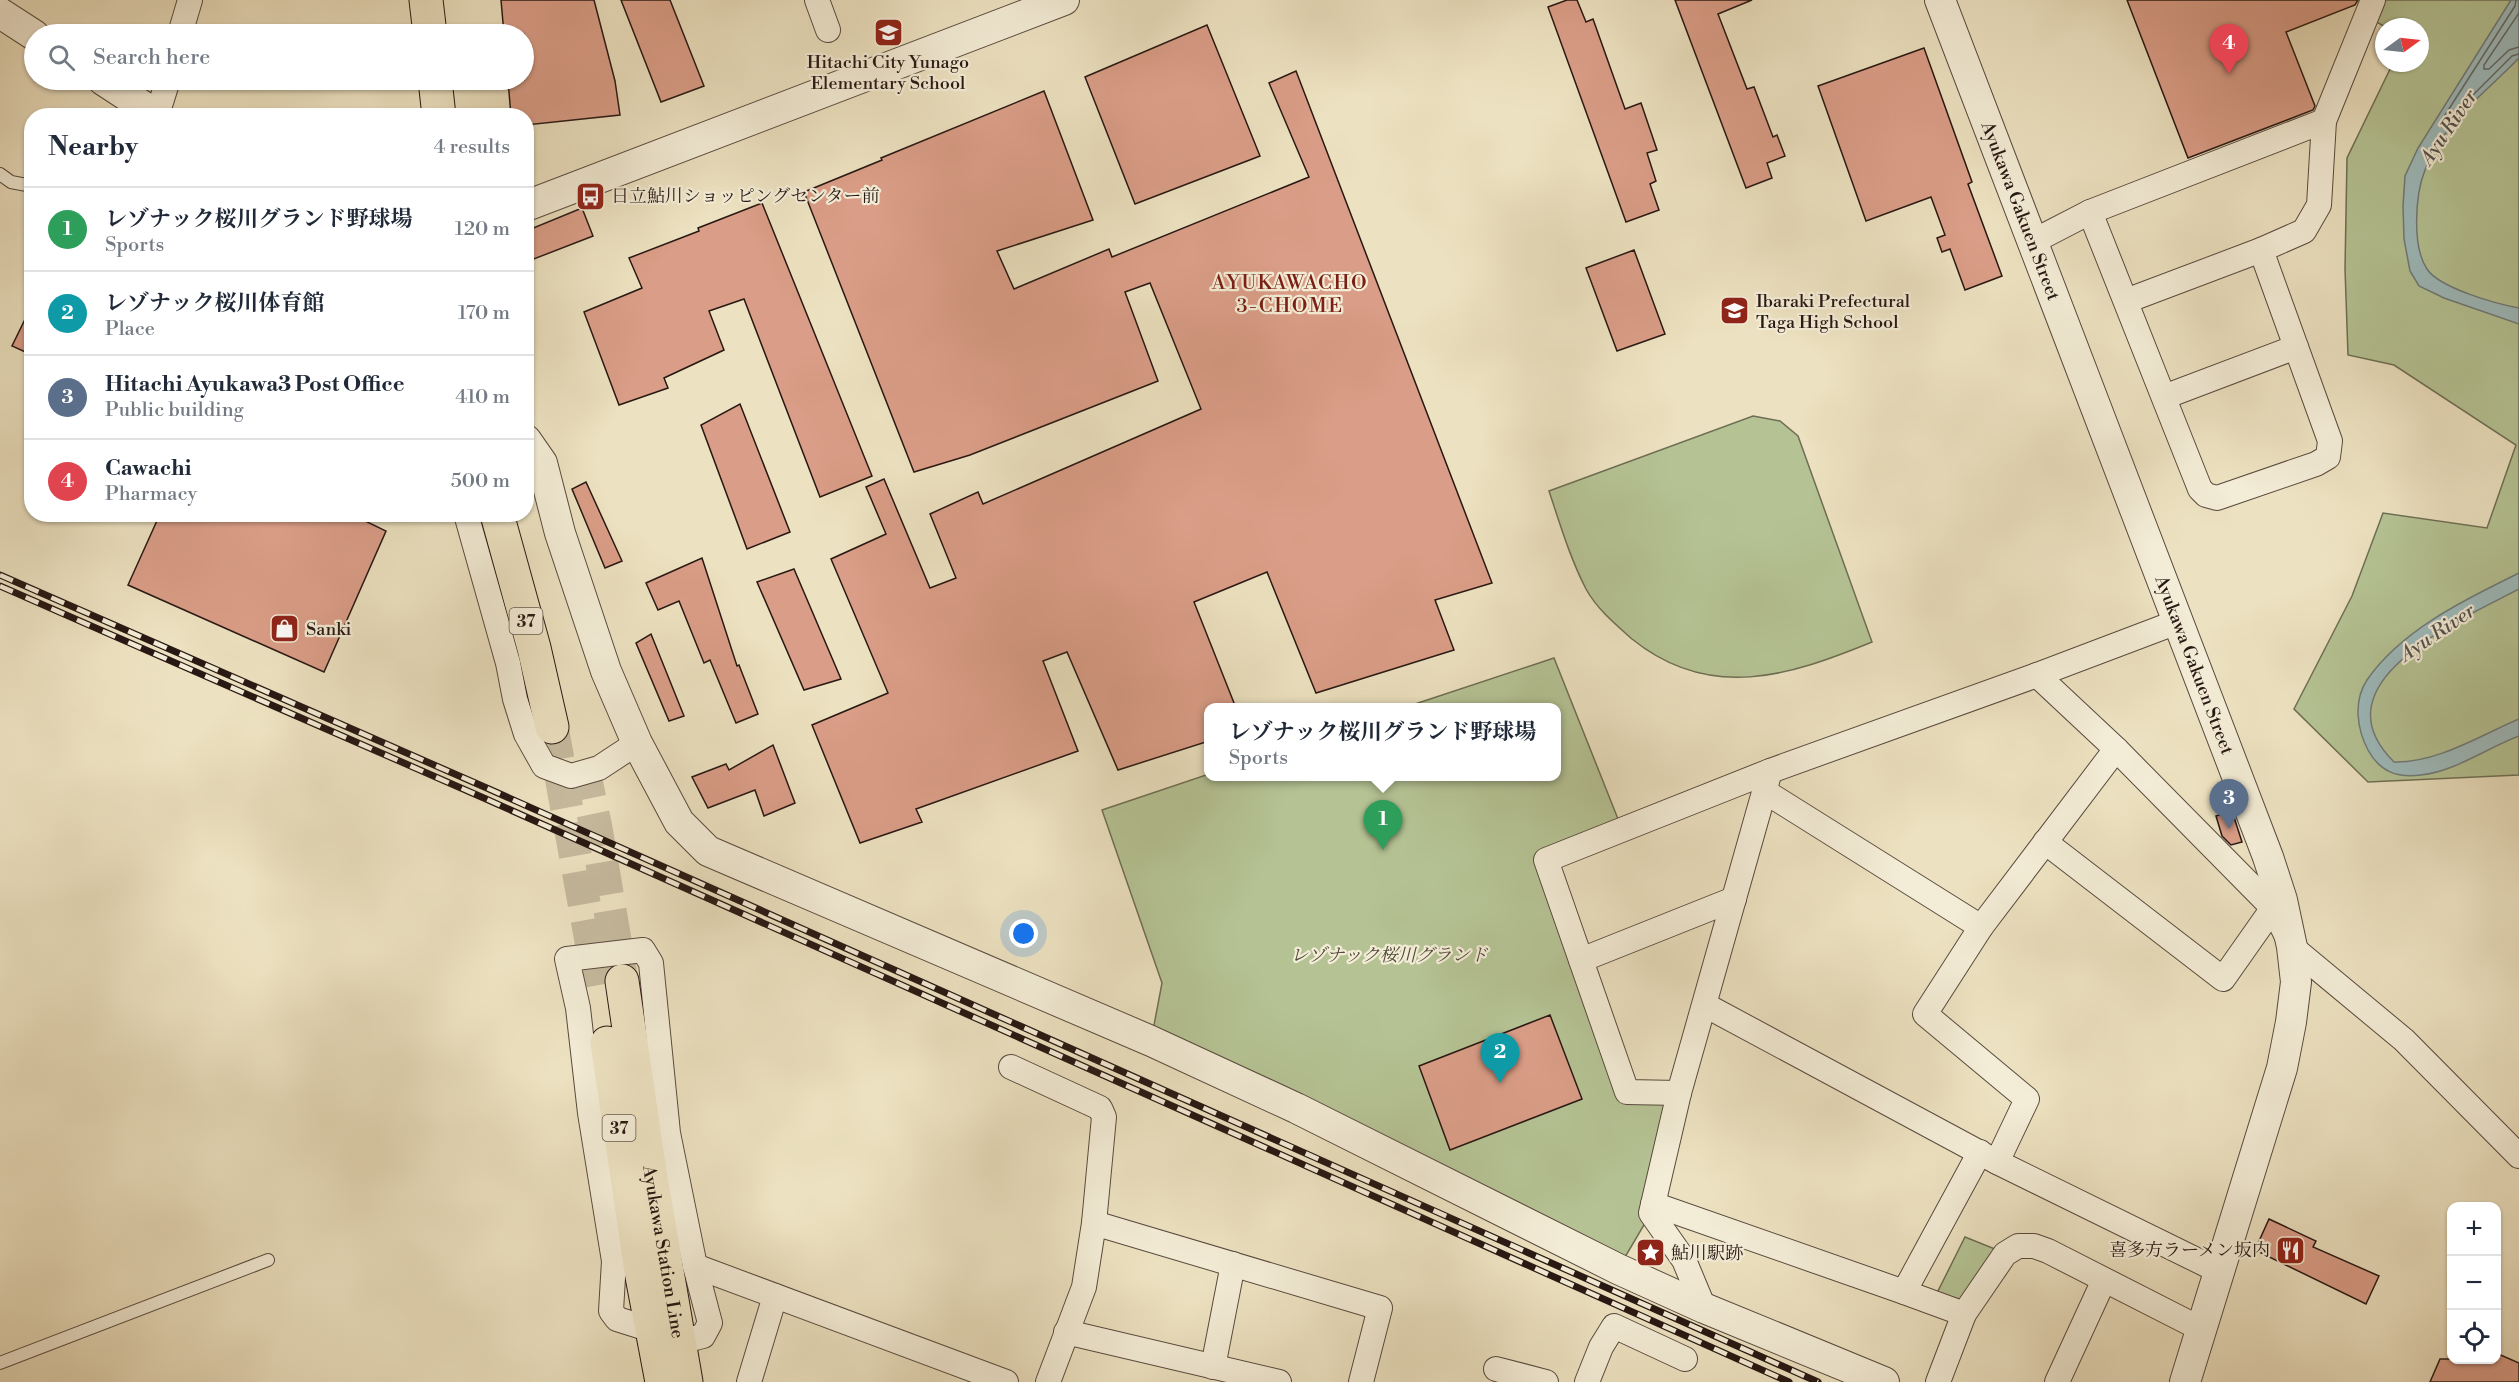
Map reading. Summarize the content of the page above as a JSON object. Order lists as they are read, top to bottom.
{
  "streets": {
    "main road": ["37", "Ayukawa Station Line"],
    "street": ["Ayukawa Gakuen Street"]
  },
  "districts": ["AYUKAWACHO 3-CHOME"],
  "water": ["Ayu River"],
  "parks": ["レゾナック桜川グランド"],
  "places": {
    "school or university": ["Hitachi City Yunago Elementary School", "Ibaraki Prefectural Taga High School"],
    "bus stop": ["日立鮎川ショッピングセンター前"],
    "shop": ["Sanki"],
    "restaurant": ["喜多方ラーメン坂内"],
    "place": ["鮎川駅跡"]
  },
  "north": "right",
  "page": {
    "pins": [
      "4",
      "3",
      "1",
      "2"
    ],
    "search": "Search here",
    "heading": ["Nearby", "4 results"],
    "list": [
      {
        "mark": "1",
        "name": "レゾナック桜川グランド野球場",
        "note": "Sports",
        "value": "120 m"
      },
      {
        "mark": "2",
        "name": "レゾナック桜川体育館",
        "note": "Place",
        "value": "170 m"
      },
      {
        "mark": "3",
        "name": "Hitachi Ayukawa3 Post Office",
        "note": "Public building",
        "value": "410 m"
      },
      {
        "mark": "4",
        "name": "Cawachi",
        "note": "Pharmacy",
        "value": "500 m"
      }
    ],
    "popup": ["レゾナック桜川グランド野球場", "Sports"],
    "map_buttons": ["+", "−"]
  }
}
